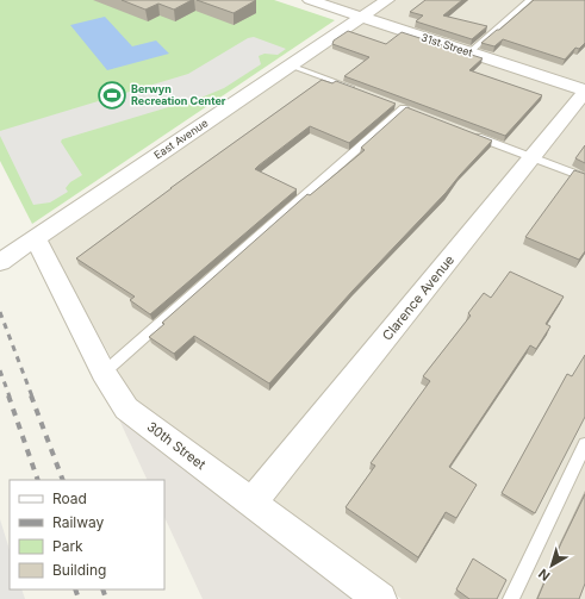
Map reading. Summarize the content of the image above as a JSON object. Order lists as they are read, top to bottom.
{
  "streets": {
    "street": [
      "31st Street",
      "East Avenue",
      "Clarence Avenue",
      "30th Street"
    ]
  },
  "crossings": [
    ["31st Street", "East Avenue"],
    ["31st Street", "Clarence Avenue"],
    ["East Avenue", "30th Street"],
    ["Clarence Avenue", "30th Street"]
  ],
  "places": {
    "sports": ["Berwyn Recreation Center"]
  },
  "legend": [
    "Road",
    "Railway",
    "Park",
    "Building"
  ],
  "north": "bottom left"
}
